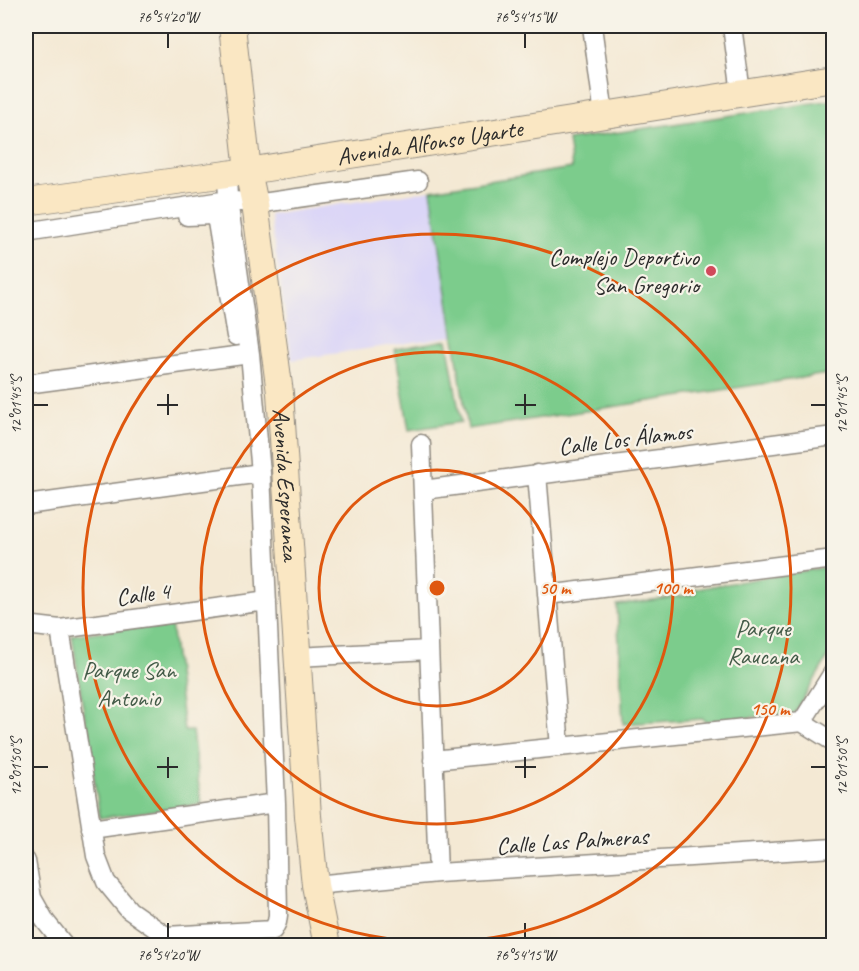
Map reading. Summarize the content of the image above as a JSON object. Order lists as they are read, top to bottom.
{
  "streets": {
    "street": [
      "Avenida Alfonso Ugarte",
      "Calle Los Álamos",
      "Avenida Esperanza",
      "Calle 4",
      "Calle Las Palmeras"
    ]
  },
  "crossings": [
    ["Avenida Alfonso Ugarte", "Avenida Esperanza"],
    ["Avenida Esperanza", "Calle Las Palmeras"]
  ],
  "parks": ["Parque Raucana", "Parque San Antonio"],
  "places": ["Complejo Deportivo San Gregorio"],
  "coordinates": [
    "76°54'20\"W",
    "76°54'15\"W",
    "12°01'45\"S",
    "12°01'50\"S"
  ],
  "rings": ["50 m", "100 m", "150 m"]
}
